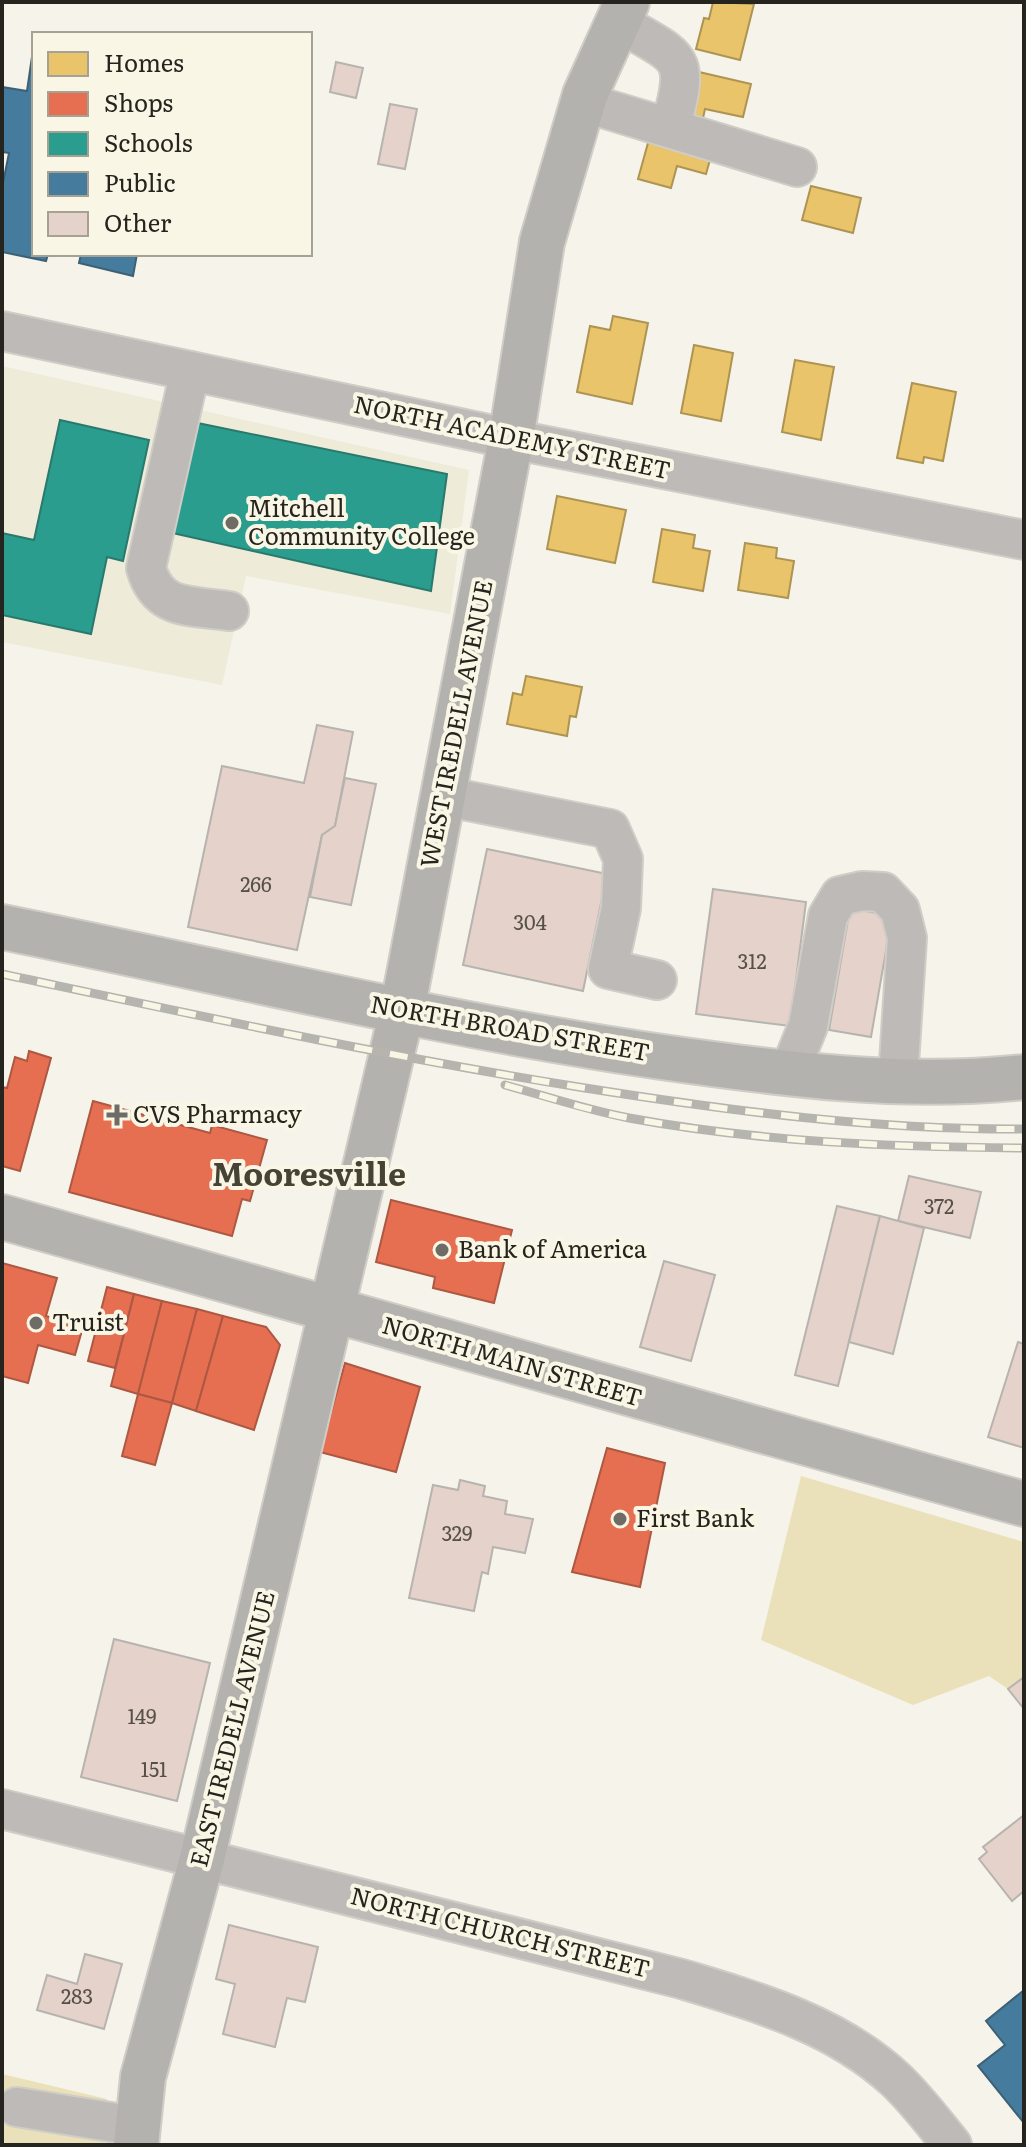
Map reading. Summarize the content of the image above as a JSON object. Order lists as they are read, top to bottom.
{
  "streets": {
    "main road": [
      "WEST IREDELL AVENUE",
      "NORTH BROAD STREET",
      "NORTH MAIN STREET",
      "EAST IREDELL AVENUE"
    ],
    "street": ["NORTH ACADEMY STREET", "NORTH CHURCH STREET"]
  },
  "crossings": [
    ["NORTH ACADEMY STREET", "WEST IREDELL AVENUE"],
    ["WEST IREDELL AVENUE", "NORTH BROAD STREET"],
    ["WEST IREDELL AVENUE", "NORTH MAIN STREET"],
    ["WEST IREDELL AVENUE", "EAST IREDELL AVENUE"],
    ["NORTH MAIN STREET", "EAST IREDELL AVENUE"],
    ["EAST IREDELL AVENUE", "NORTH CHURCH STREET"]
  ],
  "districts": ["Mooresville"],
  "places": {
    "other": [
      "Mitchell Community College",
      "Bank of America",
      "Truist",
      "First Bank"
    ],
    "health": ["CVS Pharmacy"]
  },
  "house_numbers": [
    "266",
    "304",
    "312",
    "372",
    "329",
    "149",
    "151",
    "283"
  ],
  "legend": [
    "Homes",
    "Shops",
    "Schools",
    "Public",
    "Other"
  ]
}
